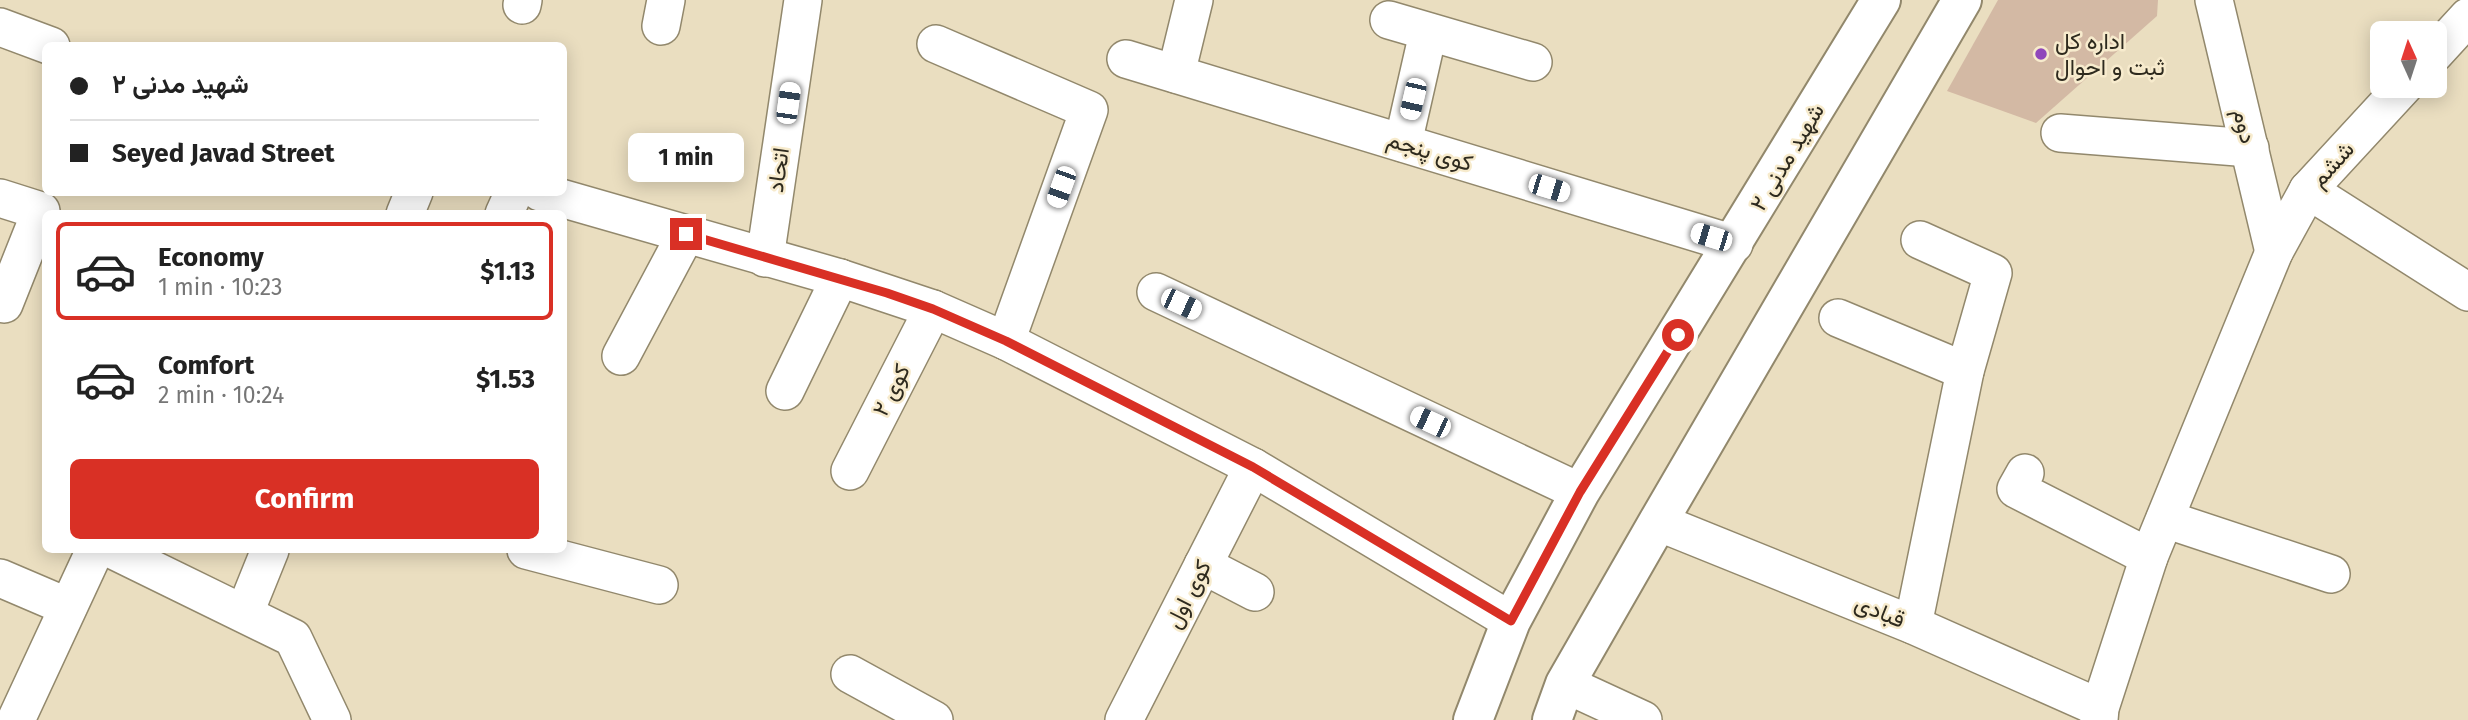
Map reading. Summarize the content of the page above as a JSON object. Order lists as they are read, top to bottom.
{
  "streets": {
    "main road": ["شهید مدنی ۲"],
    "street": [
      "دوم",
      "کوی پنجم",
      "ششم",
      "اتحاد",
      "کوی ۲",
      "کوی اول",
      "قبادی"
    ]
  },
  "crossings": [
    ["دوم", "ششم"],
    ["کوی پنجم", "شهید مدنی ۲"],
    ["ششم", "قبادی"]
  ],
  "places": ["اداره کل ثبت و احوال"],
  "north": "top",
  "page": {
    "banner": ["شهید مدنی ۲", "Seyed Javad Street"],
    "bubble": "1 min",
    "list": [
      {
        "name": "Economy",
        "note": "1 min · 10:23",
        "value": "$1.13"
      },
      {
        "name": "Comfort",
        "note": "2 min · 10:24",
        "value": "$1.53"
      }
    ],
    "buttons": "Confirm"
  }
}
